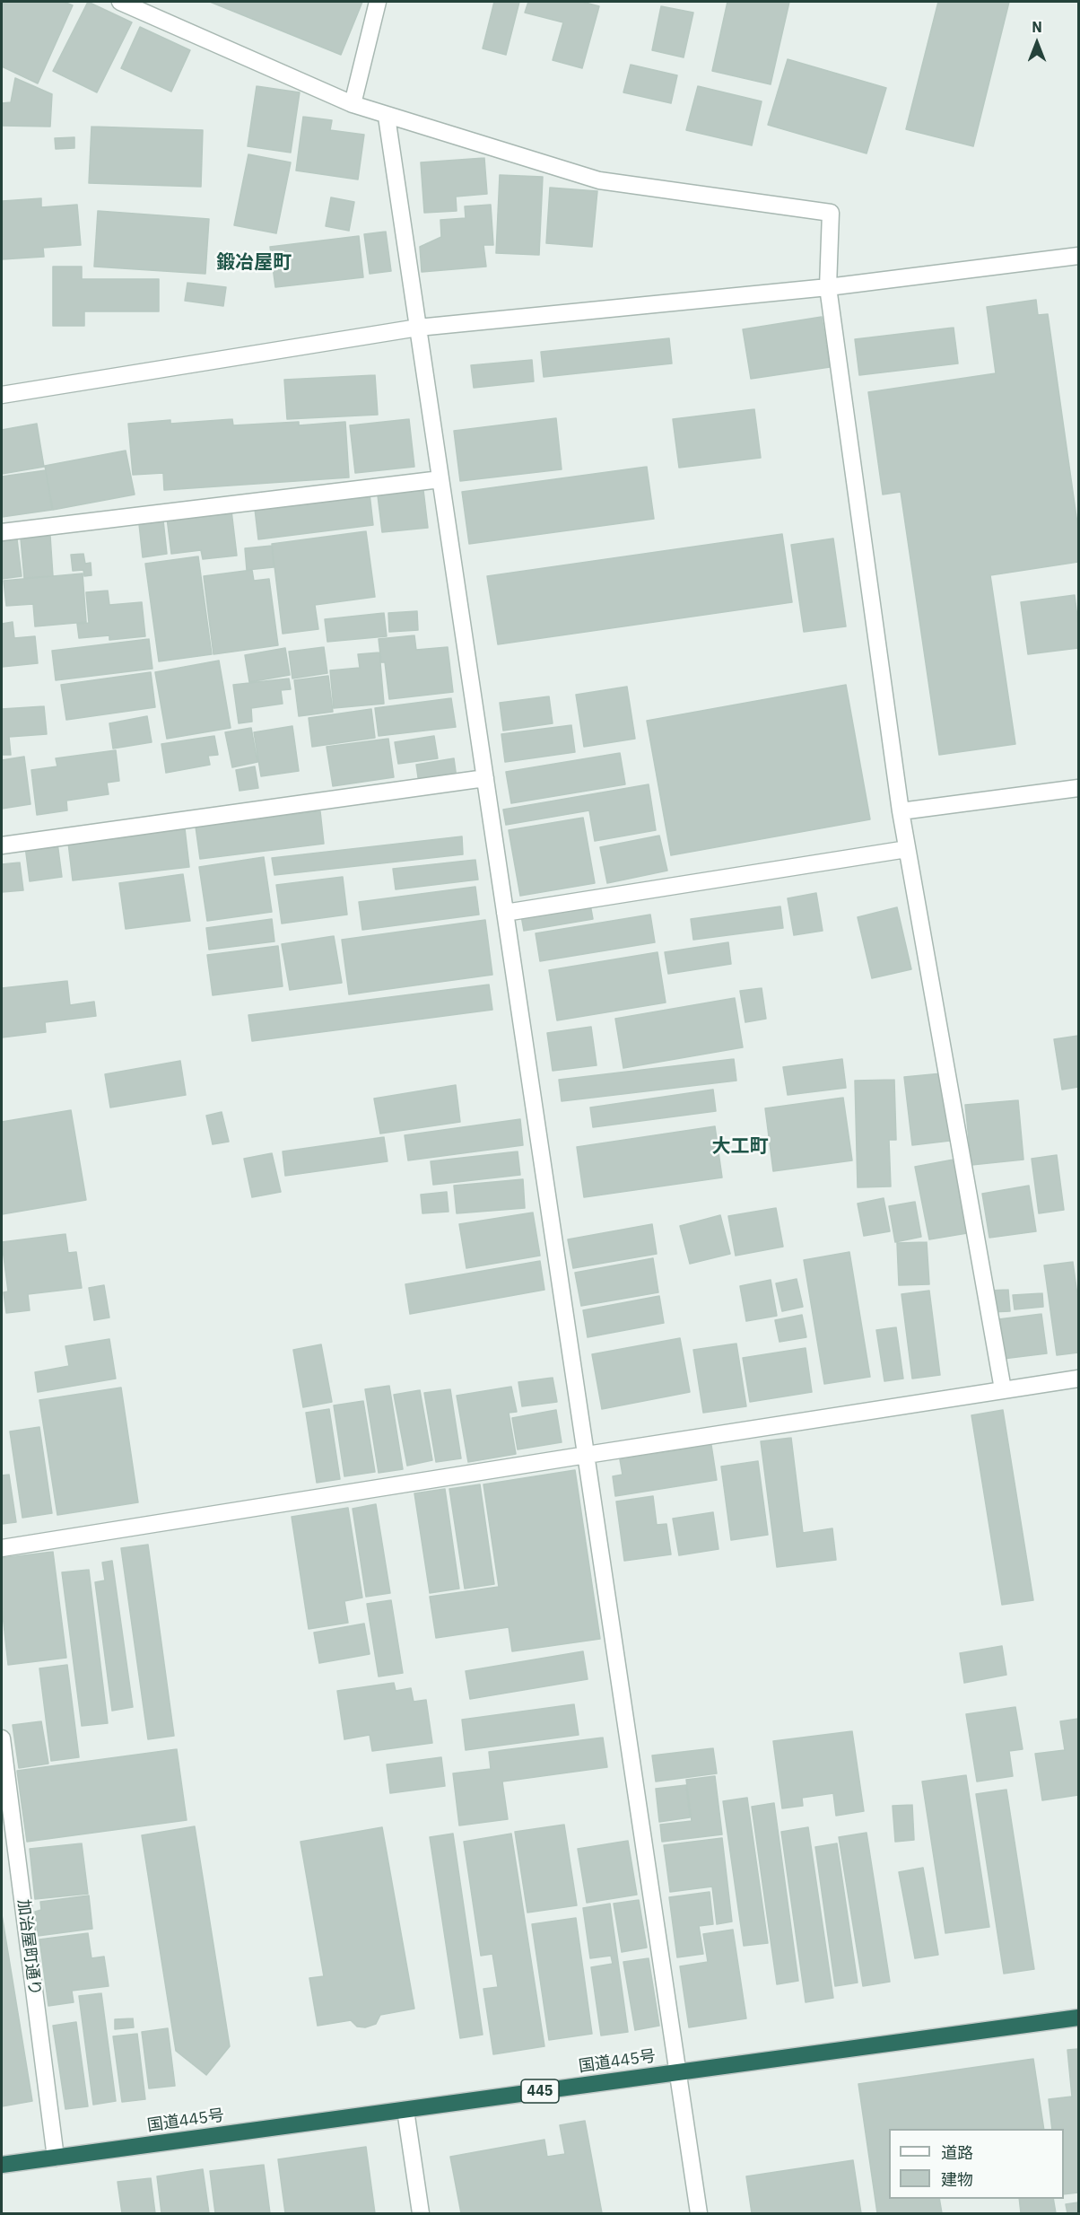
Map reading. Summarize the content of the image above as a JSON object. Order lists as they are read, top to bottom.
{
  "streets": {
    "highway": ["国道445号", "445"],
    "street": ["加治屋町通り"]
  },
  "crossings": [
    ["加治屋町通り", "国道445号"]
  ],
  "districts": ["鍛冶屋町", "大工町"],
  "legend": ["道路", "建物"],
  "north": "top"
}
